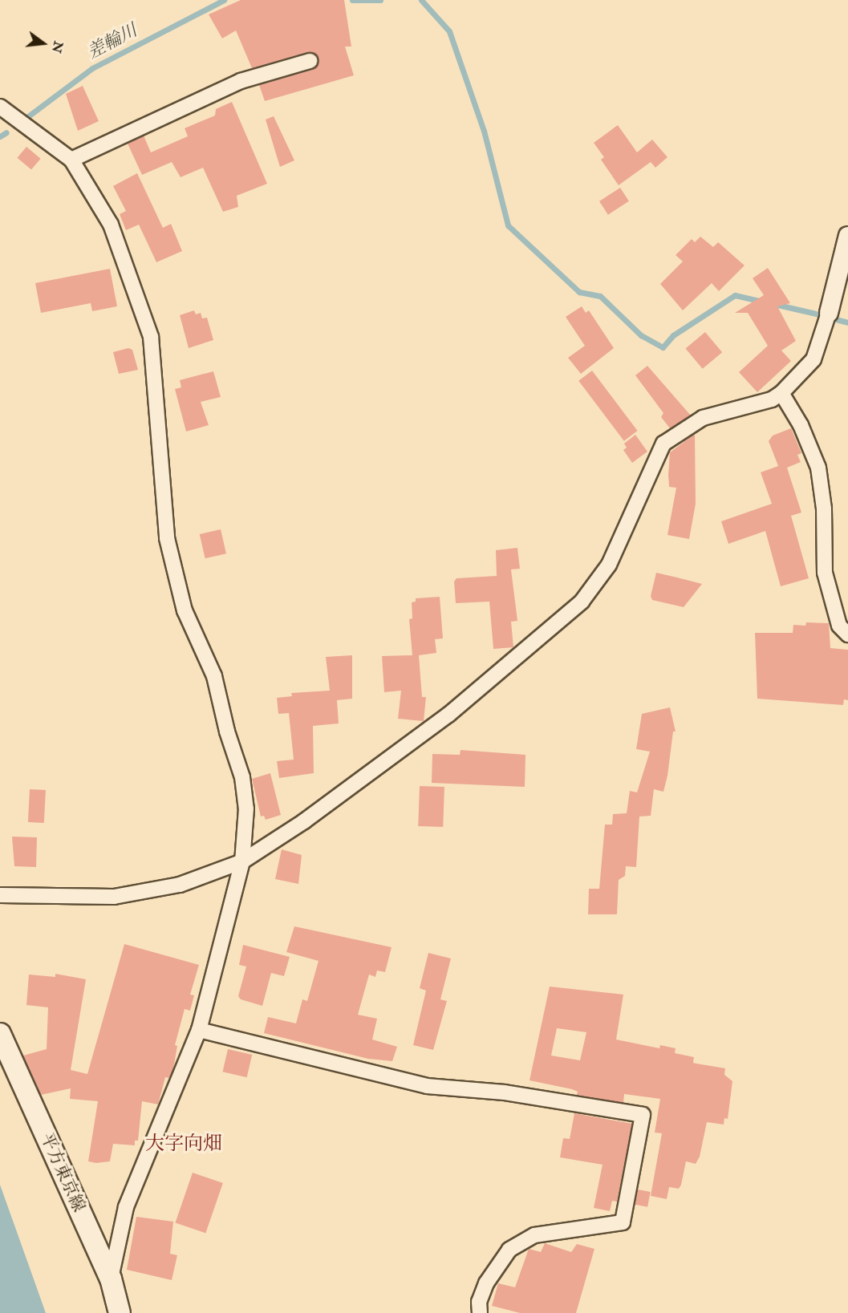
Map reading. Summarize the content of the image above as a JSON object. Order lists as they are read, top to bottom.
{
  "streets": {
    "main road": ["平方東京線"]
  },
  "districts": ["大字向畑"],
  "water": ["差輪川"],
  "north": "right"
}
